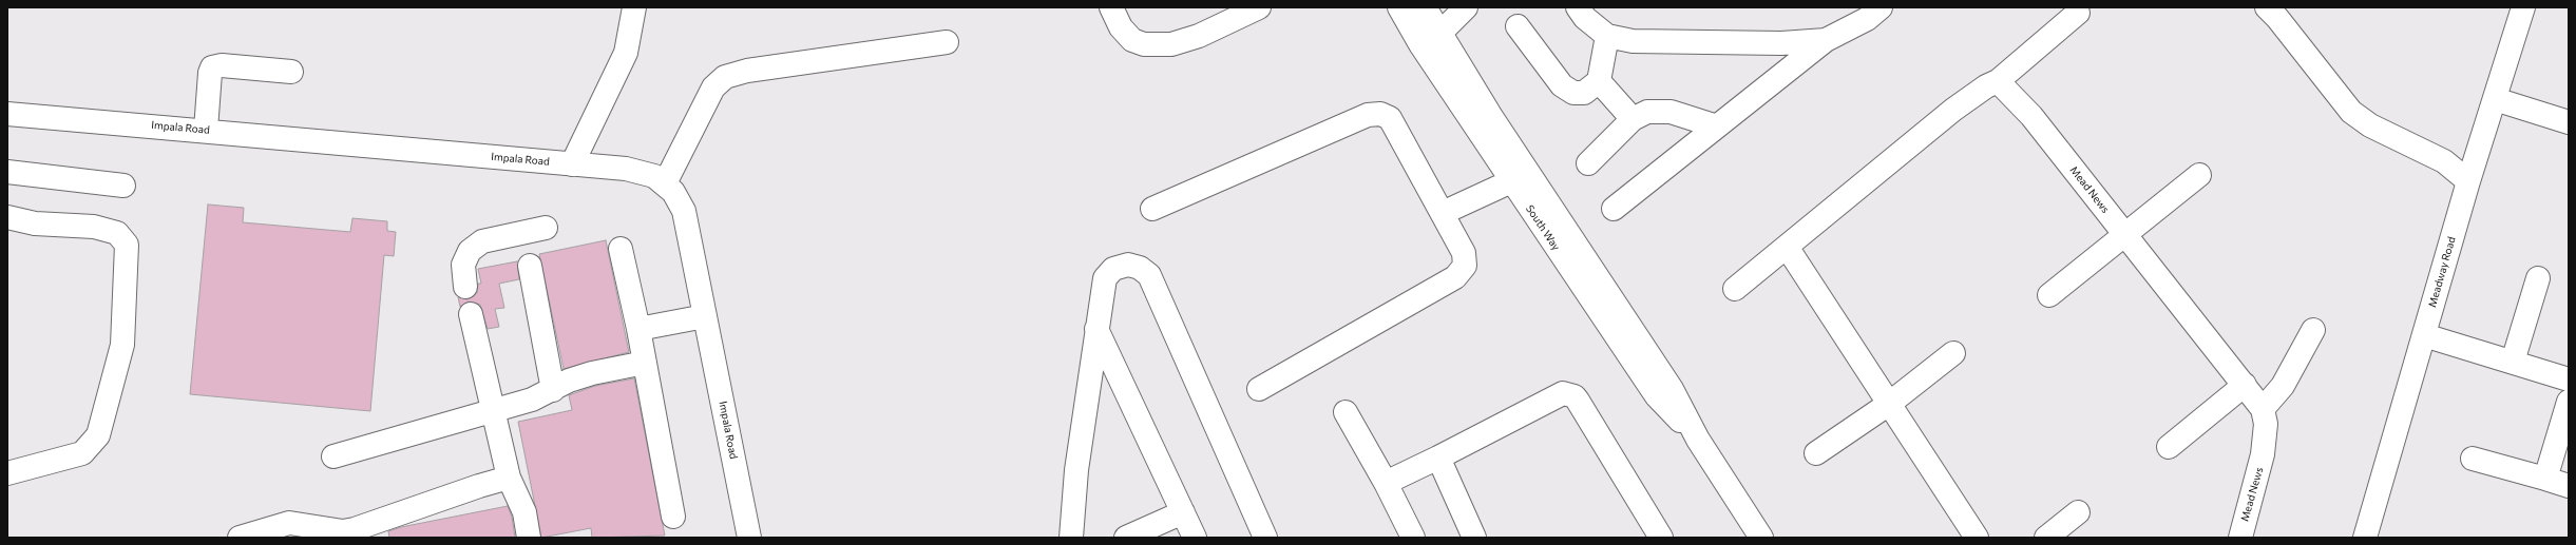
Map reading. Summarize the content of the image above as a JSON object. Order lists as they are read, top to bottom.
{
  "streets": {
    "street": [
      "Impala Road",
      "Mead News",
      "South Way",
      "Meadway Road"
    ]
  }
}
